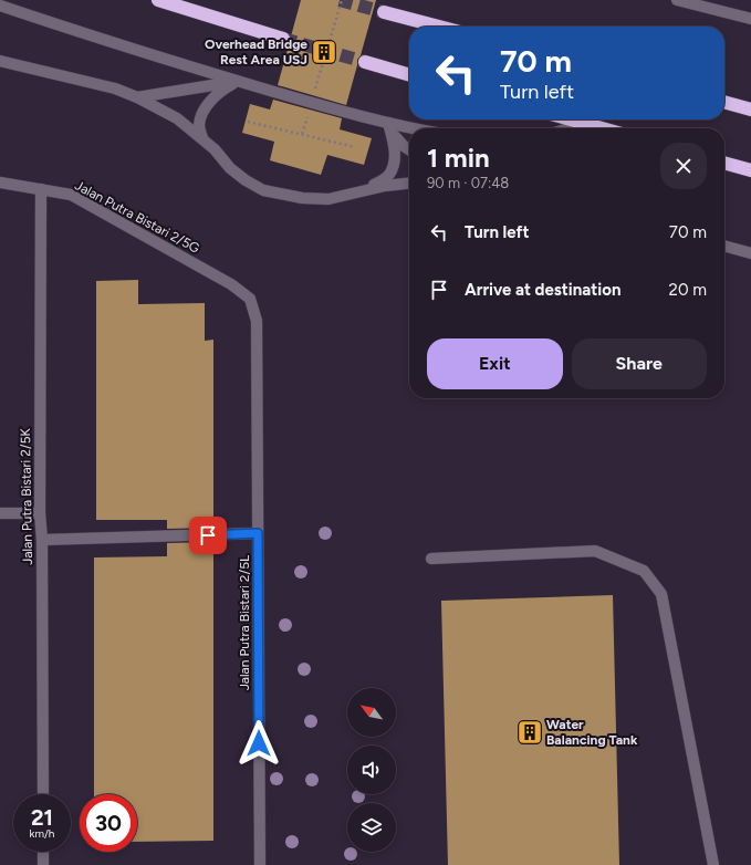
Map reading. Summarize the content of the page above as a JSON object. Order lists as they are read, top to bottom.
{
  "streets": {
    "street": ["Jalan Putra Bistari 2/5G", "Jalan Putra Bistari 2/5K", "Jalan Putra Bistari 2/5L"]
  },
  "crossings": [
    ["Jalan Putra Bistari 2/5G", "Jalan Putra Bistari 2/5K"],
    ["Jalan Putra Bistari 2/5G", "Jalan Putra Bistari 2/5L"]
  ],
  "places": {
    "building": ["Overhead Bridge Rest Area USJ", "Water Balancing Tank"]
  },
  "north": "top left",
  "page": {
    "turn": ["70 m", "Turn left"],
    "heading": ["1 min", "90 m · 07:48"],
    "list": [
      {
        "name": "Turn left",
        "value": "70 m"
      },
      {
        "name": "Arrive at destination",
        "value": "20 m"
      }
    ],
    "buttons": ["Exit", "Share"],
    "speed": "21 km/h",
    "limit": "30"
  }
}
